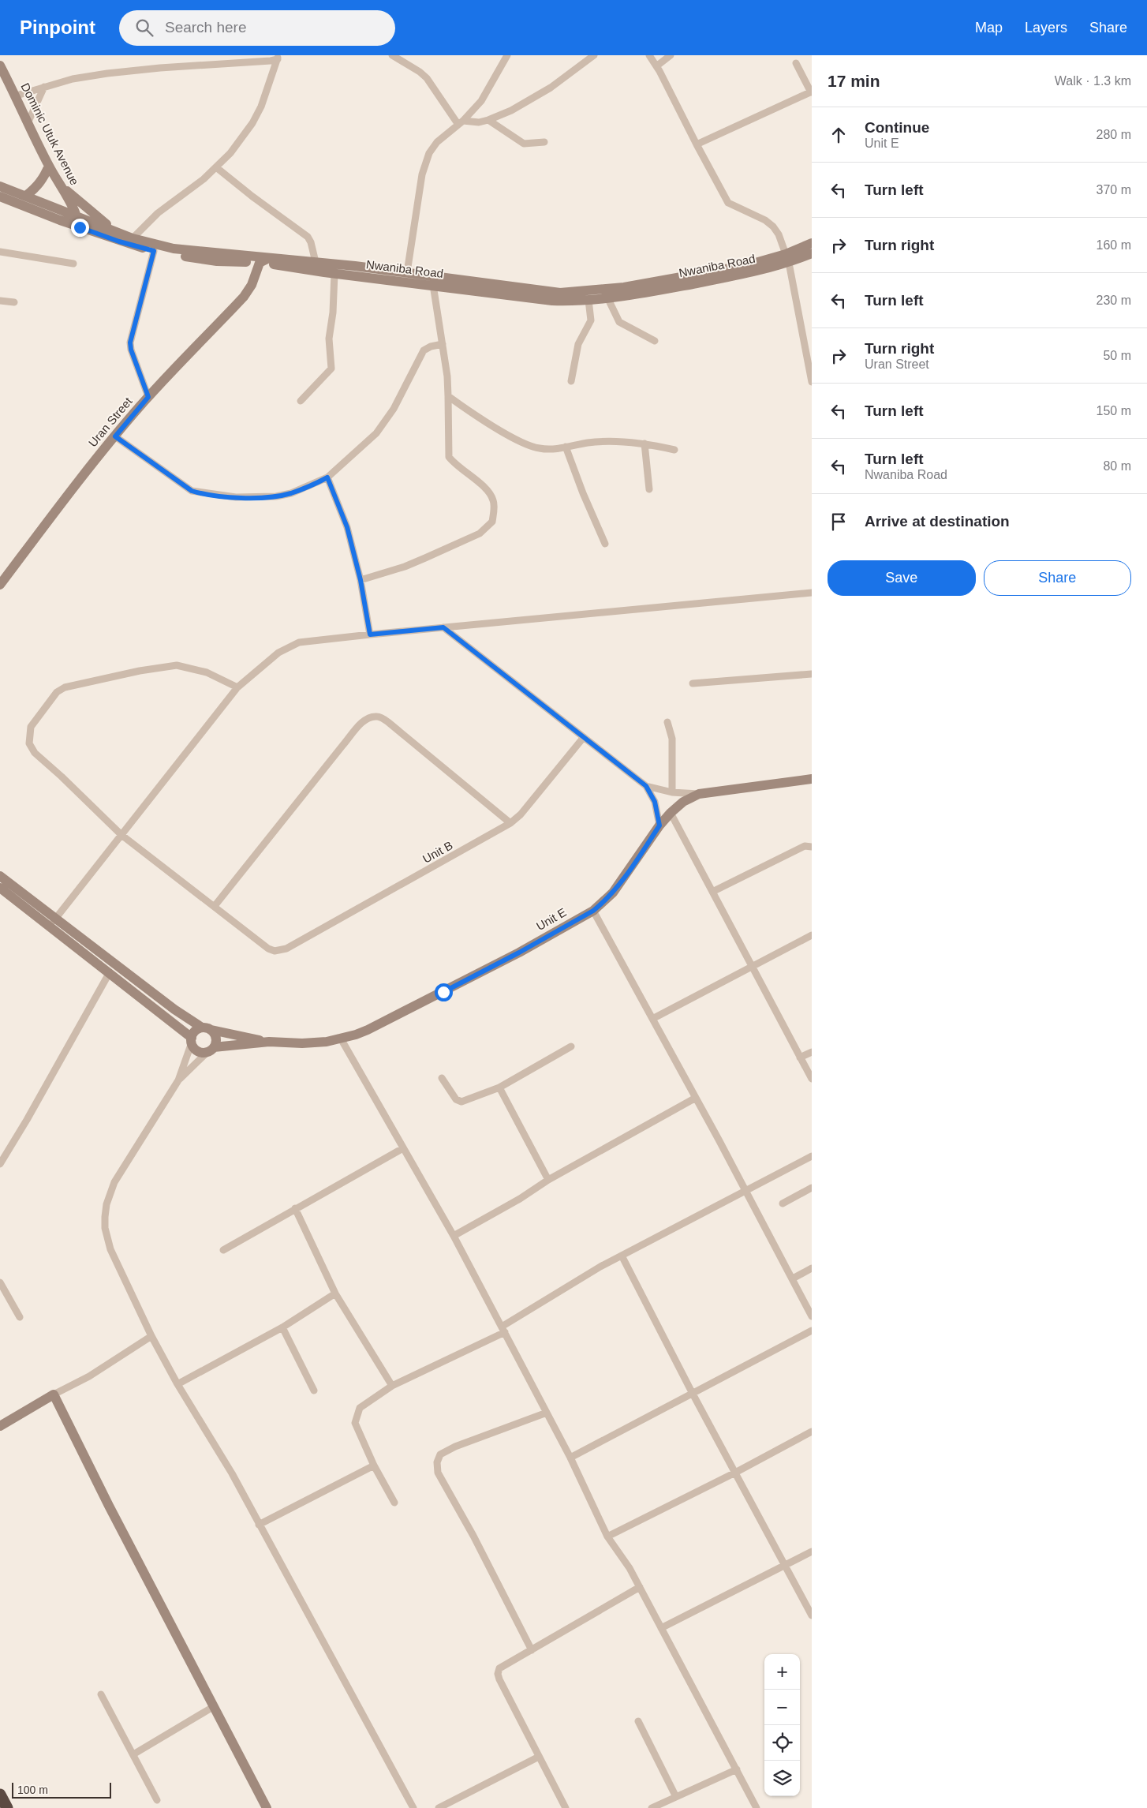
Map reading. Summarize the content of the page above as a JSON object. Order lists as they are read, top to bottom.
{
  "streets": {
    "street": [
      "Dominic Utuk Avenue",
      "Nwaniba Road",
      "Uran Street",
      "Unit B",
      "Unit E"
    ]
  },
  "crossings": [
    ["Dominic Utuk Avenue", "Nwaniba Road"],
    ["Nwaniba Road", "Uran Street"]
  ],
  "scale_bar": "100 m",
  "page": {
    "header": "Pinpoint",
    "search": "Search here",
    "nav": ["Map", "Layers", "Share"],
    "heading": ["17 min", "Walk · 1.3 km"],
    "list": [
      ["Continue", "Unit E", "280 m"],
      ["Turn left", "370 m"],
      ["Turn right", "160 m"],
      ["Turn left", "230 m"],
      ["Turn right", "Uran Street", "50 m"],
      ["Turn left", "150 m"],
      ["Turn left", "Nwaniba Road", "80 m"],
      "Arrive at destination"
    ],
    "buttons": ["Save", "Share"],
    "map_buttons": ["+", "−"],
    "scale": "100 m"
  }
}
